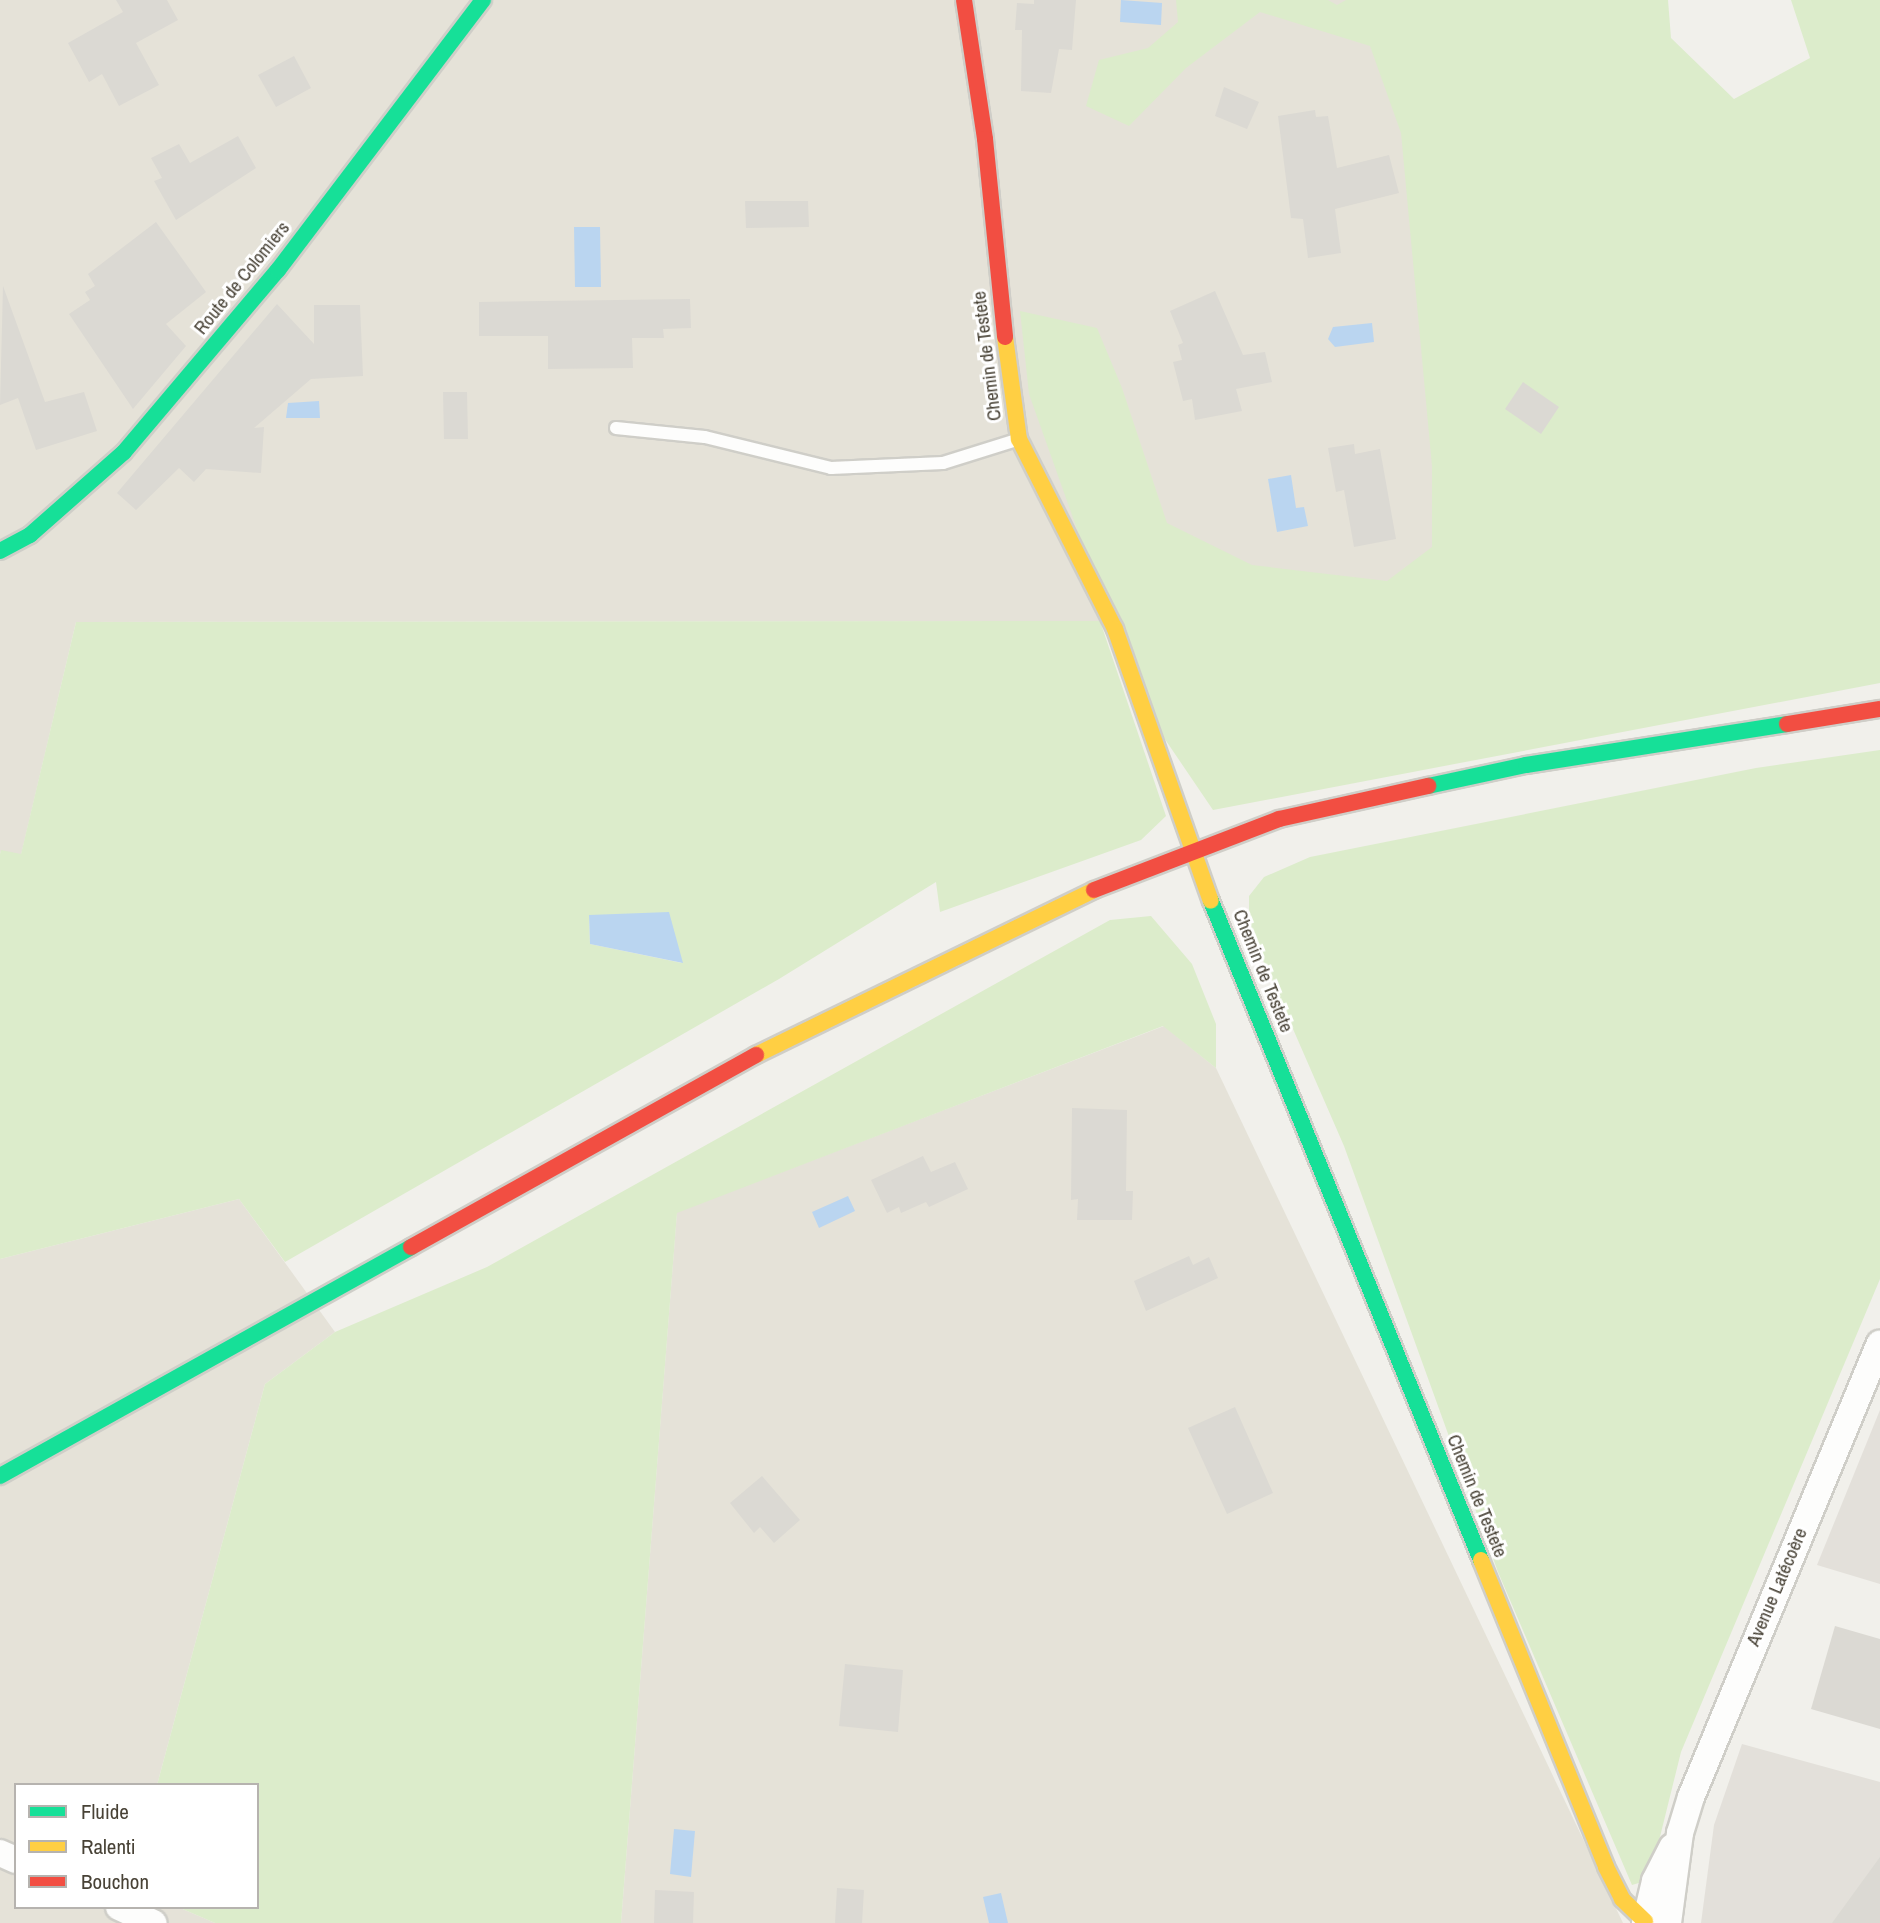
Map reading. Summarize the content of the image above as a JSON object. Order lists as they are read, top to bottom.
{
  "streets": {
    "street": ["Route de Colomiers", "Chemin de Testete", "Avenue Latécoère"]
  },
  "crossings": [
    ["Chemin de Testete", "Avenue Latécoère"]
  ],
  "legend": ["Fluide", "Ralenti", "Bouchon"]
}
